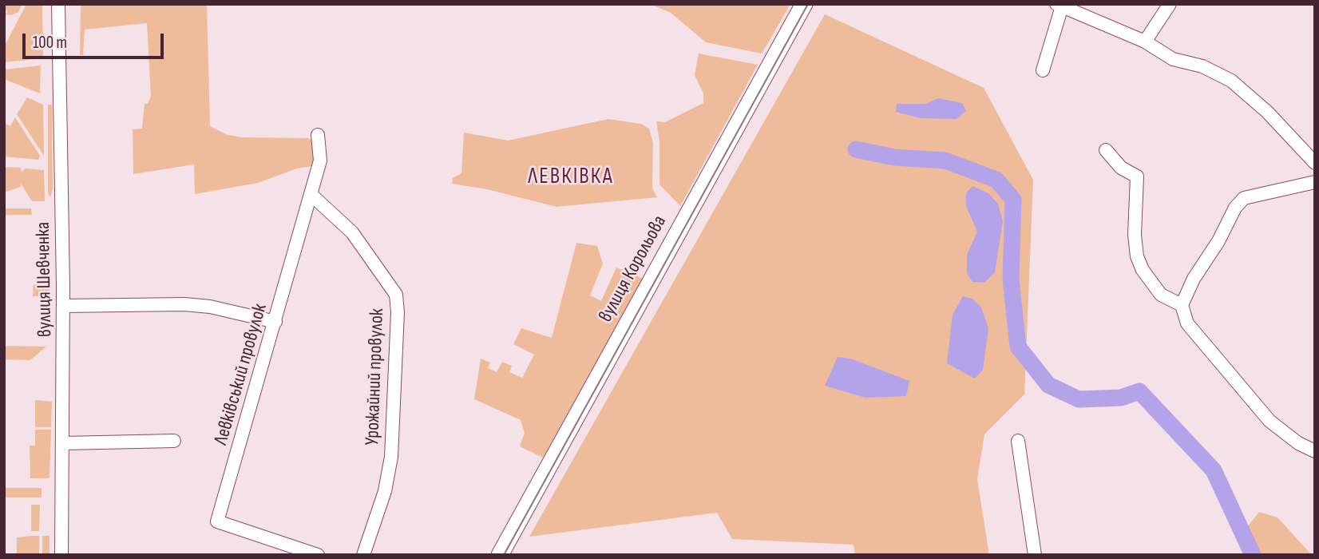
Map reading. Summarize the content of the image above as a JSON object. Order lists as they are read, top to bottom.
{
  "streets": {
    "main road": ["вулиця Корольова"],
    "street": ["вулиця Шевченка", "Левківський провулок", "Урожайний провулок"]
  },
  "crossings": [
    ["Левківський провулок", "Урожайний провулок"]
  ],
  "districts": ["ЛЕВКІВКА"],
  "scale_bar": "100 m"
}
